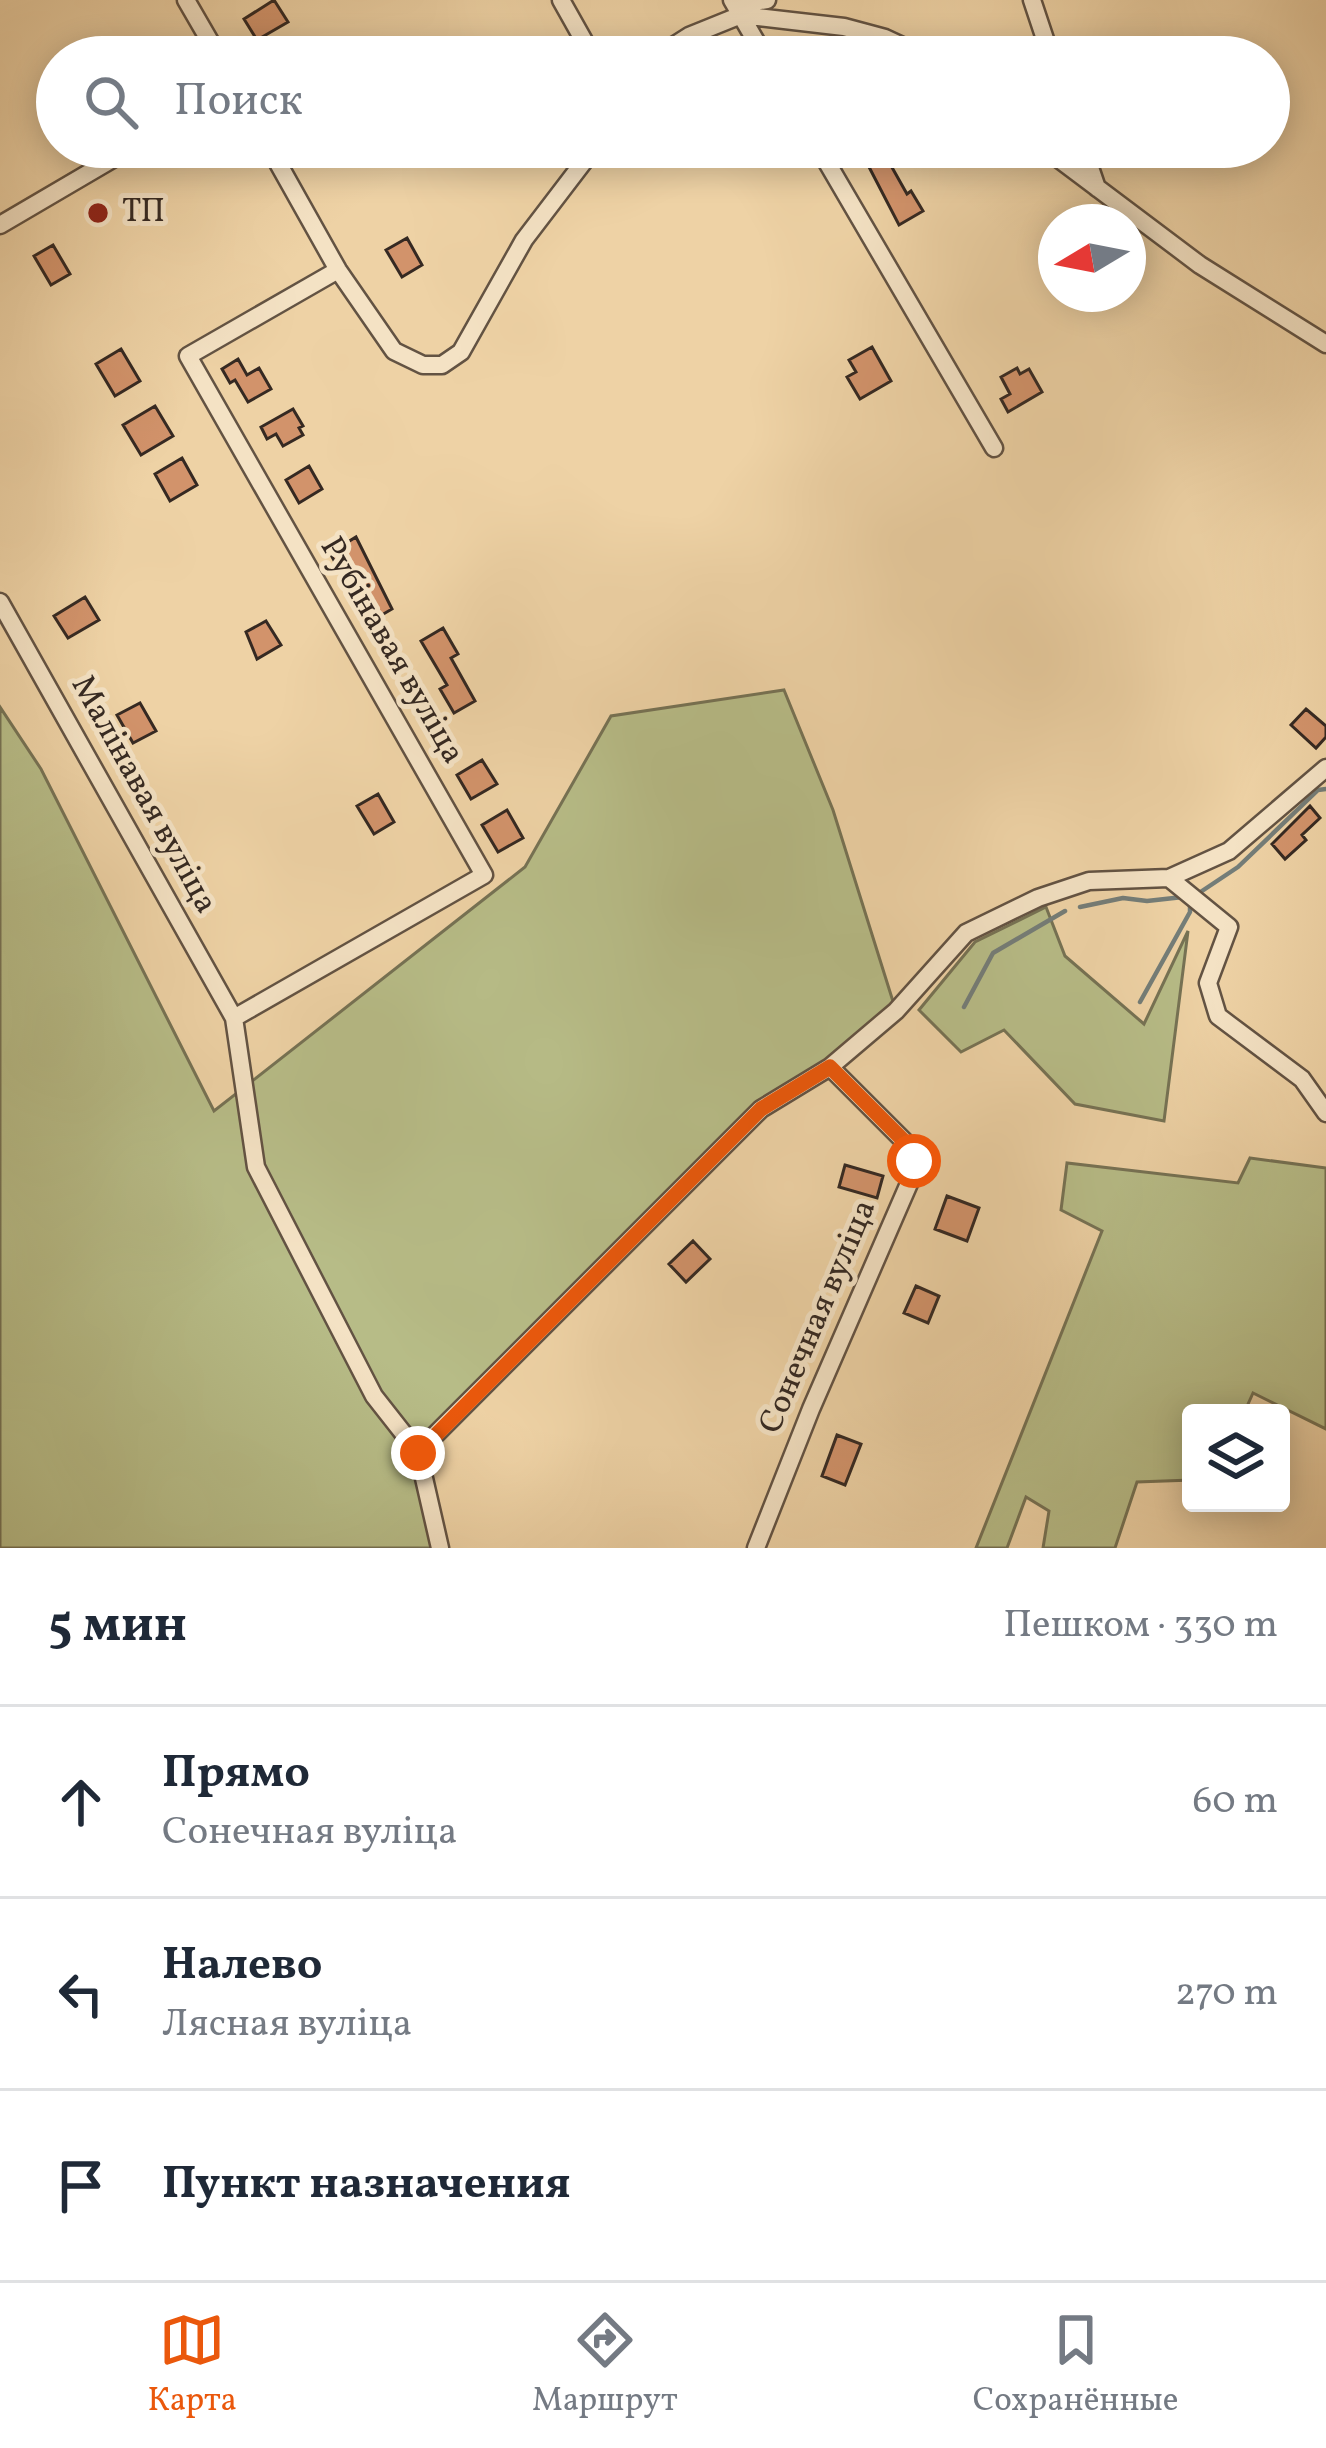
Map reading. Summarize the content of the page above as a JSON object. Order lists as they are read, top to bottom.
{
  "streets": {
    "street": ["Рубінавая вуліца", "Малінавая вуліца", "Сонечная вуліца"]
  },
  "crossings": [
    ["Рубінавая вуліца", "Малінавая вуліца"]
  ],
  "places": ["ТП"],
  "north": "left",
  "page": {
    "search": "Поиск",
    "heading": ["5 мин", "Пешком · 330 m"],
    "list": [
      ["Прямо", "Сонечная вуліца", "60 m"],
      ["Налево", "Лясная вуліца", "270 m"],
      "Пункт назначения"
    ],
    "nav": ["Карта", "Маршрут", "Сохранённые"]
  }
}
